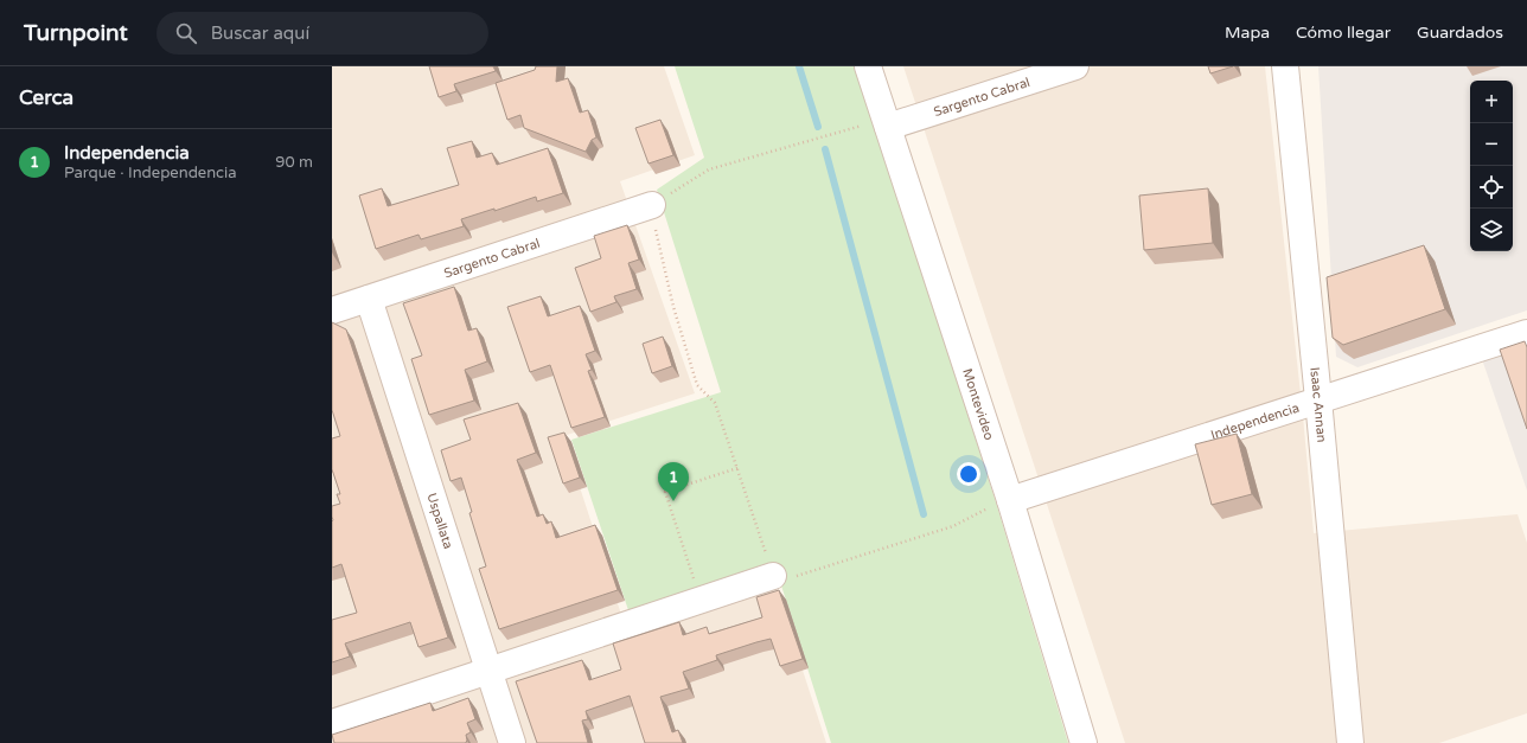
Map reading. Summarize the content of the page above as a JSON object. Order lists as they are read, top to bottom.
{
  "streets": {
    "street": [
      "Sargento Cabral",
      "Montevideo",
      "Isaac Annan",
      "Independencia",
      "Uspallata"
    ]
  },
  "crossings": [
    ["Sargento Cabral", "Montevideo"],
    ["Sargento Cabral", "Uspallata"],
    ["Montevideo", "Independencia"],
    ["Isaac Annan", "Independencia"]
  ],
  "page": {
    "header": "Turnpoint",
    "search": "Buscar aquí",
    "nav": ["Mapa", "Cómo llegar", "Guardados"],
    "heading": "Cerca",
    "map_buttons": ["+", "−"],
    "list": [
      {
        "mark": "1",
        "name": "Independencia",
        "note": "Parque · Independencia",
        "value": "90 m"
      }
    ],
    "pins": "1"
  }
}
